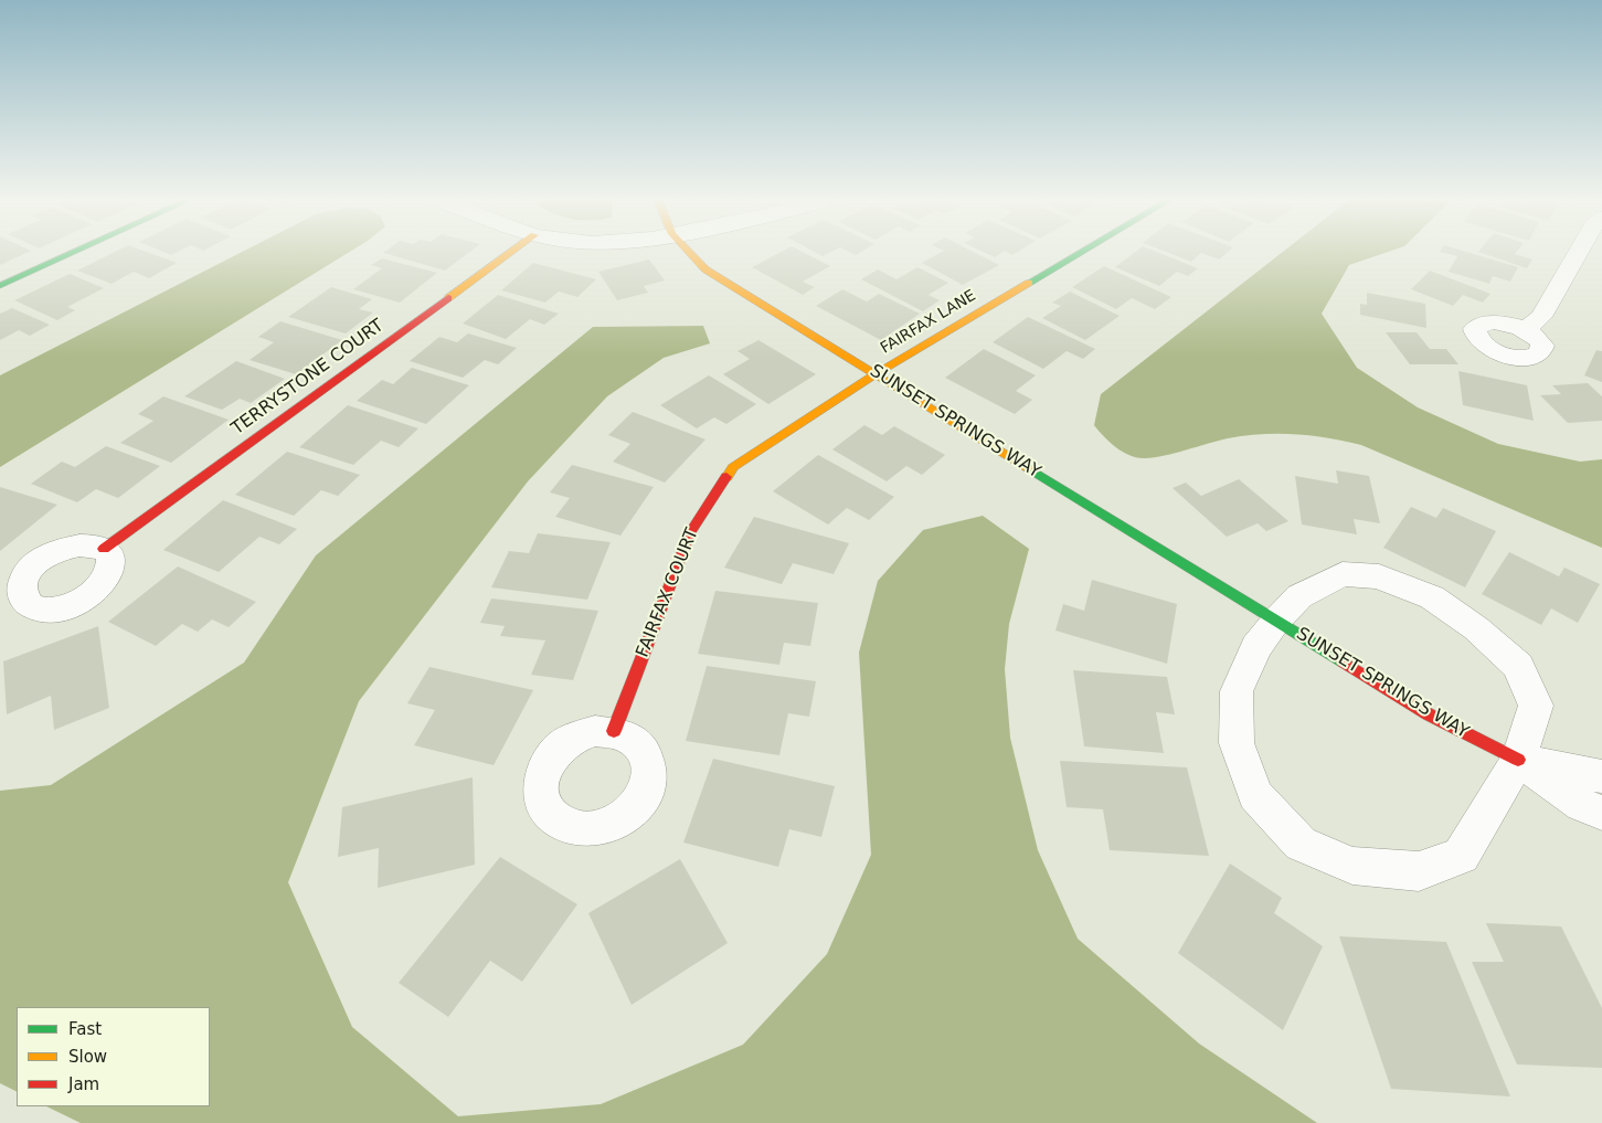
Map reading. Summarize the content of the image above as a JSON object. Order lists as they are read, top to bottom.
{
  "streets": {
    "street": [
      "FAIRFAX LANE",
      "TERRYSTONE COURT",
      "SUNSET SPRINGS WAY",
      "FAIRFAX COURT"
    ]
  },
  "crossings": [
    ["FAIRFAX LANE", "SUNSET SPRINGS WAY"],
    ["FAIRFAX LANE", "FAIRFAX COURT"],
    ["SUNSET SPRINGS WAY", "FAIRFAX COURT"]
  ],
  "legend": ["Fast", "Slow", "Jam"]
}
